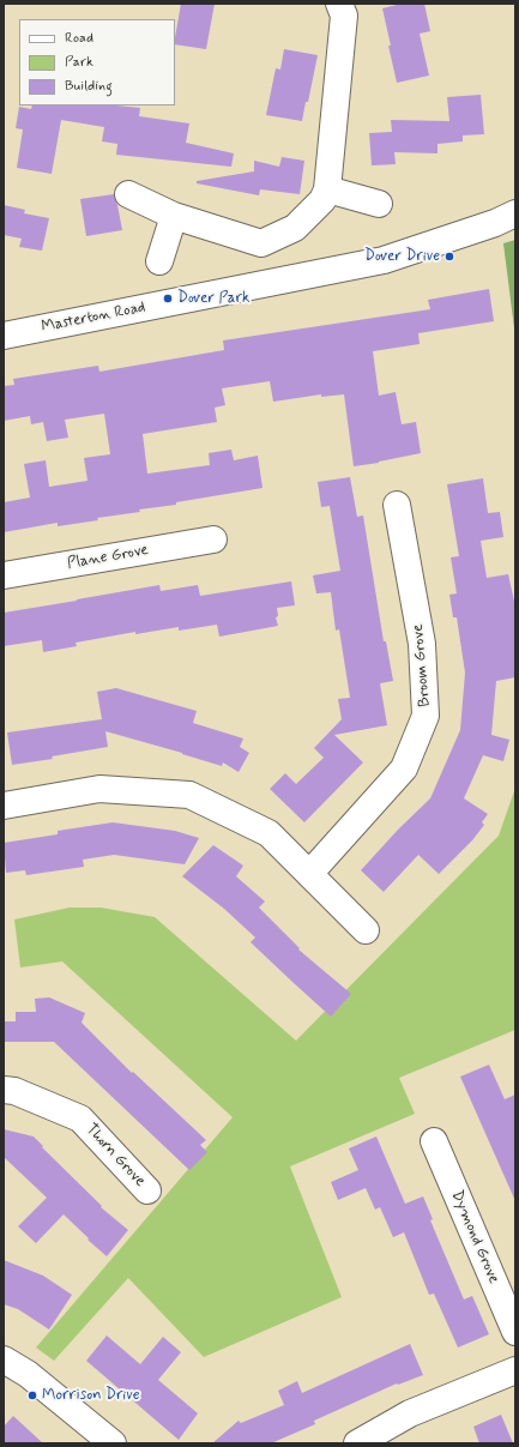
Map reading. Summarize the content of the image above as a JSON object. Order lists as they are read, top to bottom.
{
  "streets": {
    "street": [
      "Masterton Road",
      "Plane Grove",
      "Broom Grove",
      "Thorn Grove",
      "Dymond Grove"
    ]
  },
  "places": ["Dover Drive", "Dover Park", "Morrison Drive"],
  "legend": ["Road", "Park", "Building"]
}
